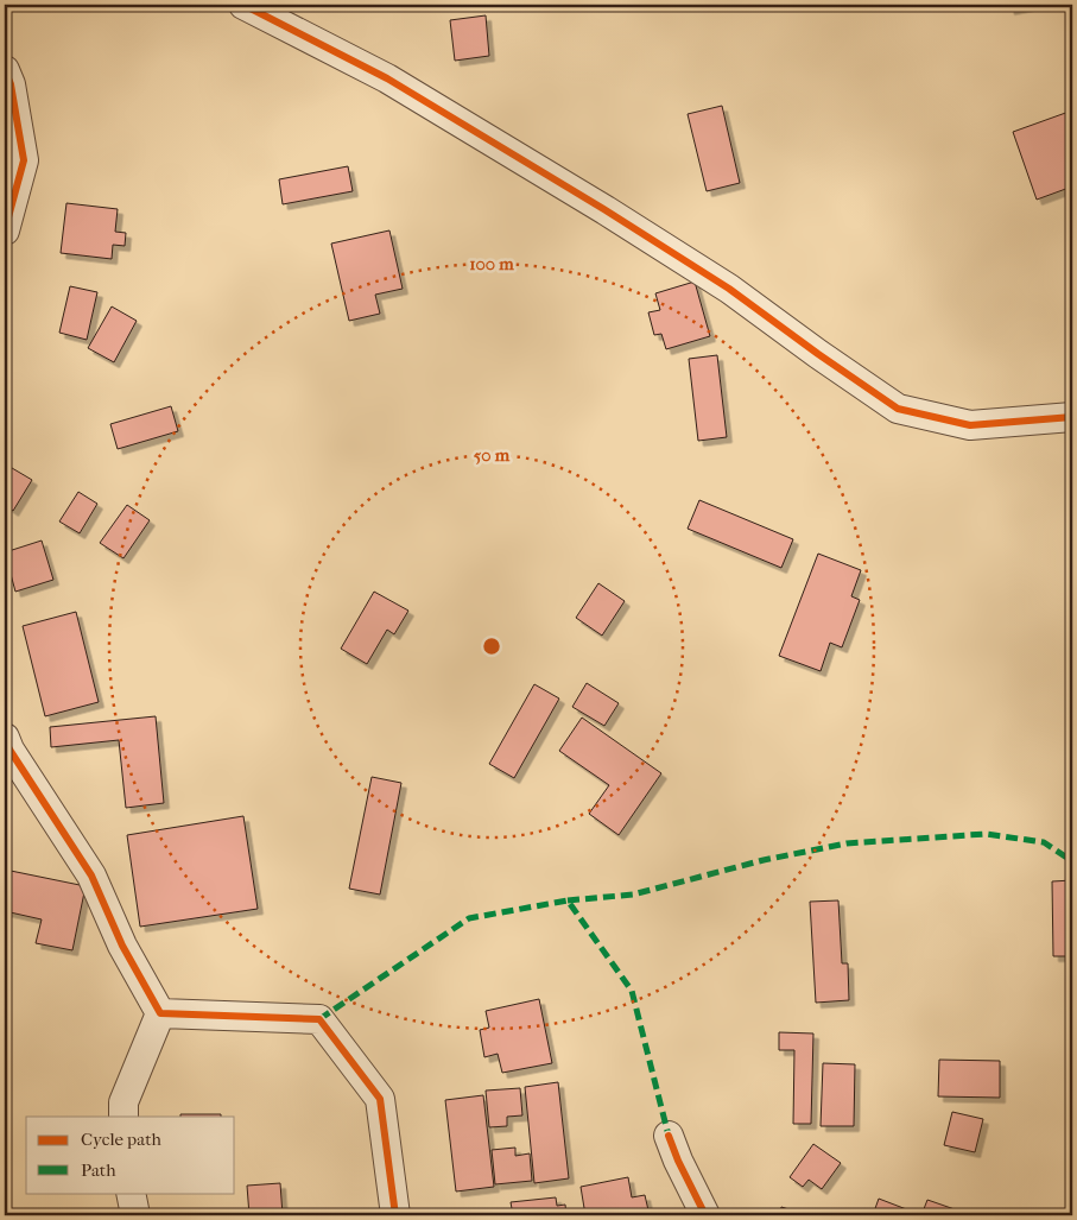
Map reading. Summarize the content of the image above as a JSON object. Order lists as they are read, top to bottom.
{
  "legend": ["Cycle path", "Path"],
  "rings": ["100 m", "50 m"]
}
